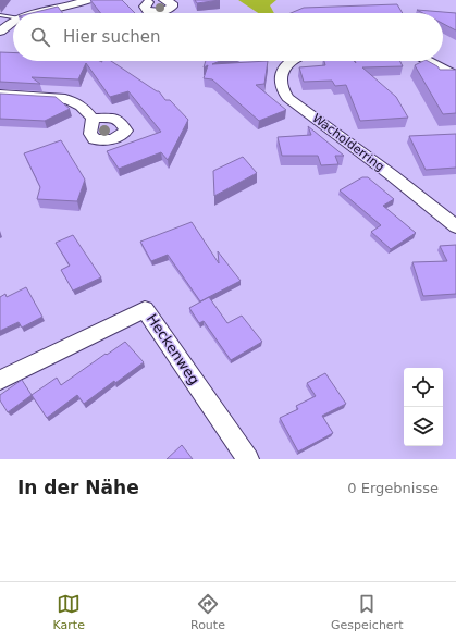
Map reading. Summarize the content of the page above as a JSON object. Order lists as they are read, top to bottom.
{
  "streets": {
    "street": ["Wacholderring", "Heckenweg"]
  },
  "page": {
    "search": "Hier suchen",
    "heading": ["In der Nähe", "0 Ergebnisse"],
    "nav": ["Karte", "Route", "Gespeichert"]
  }
}
